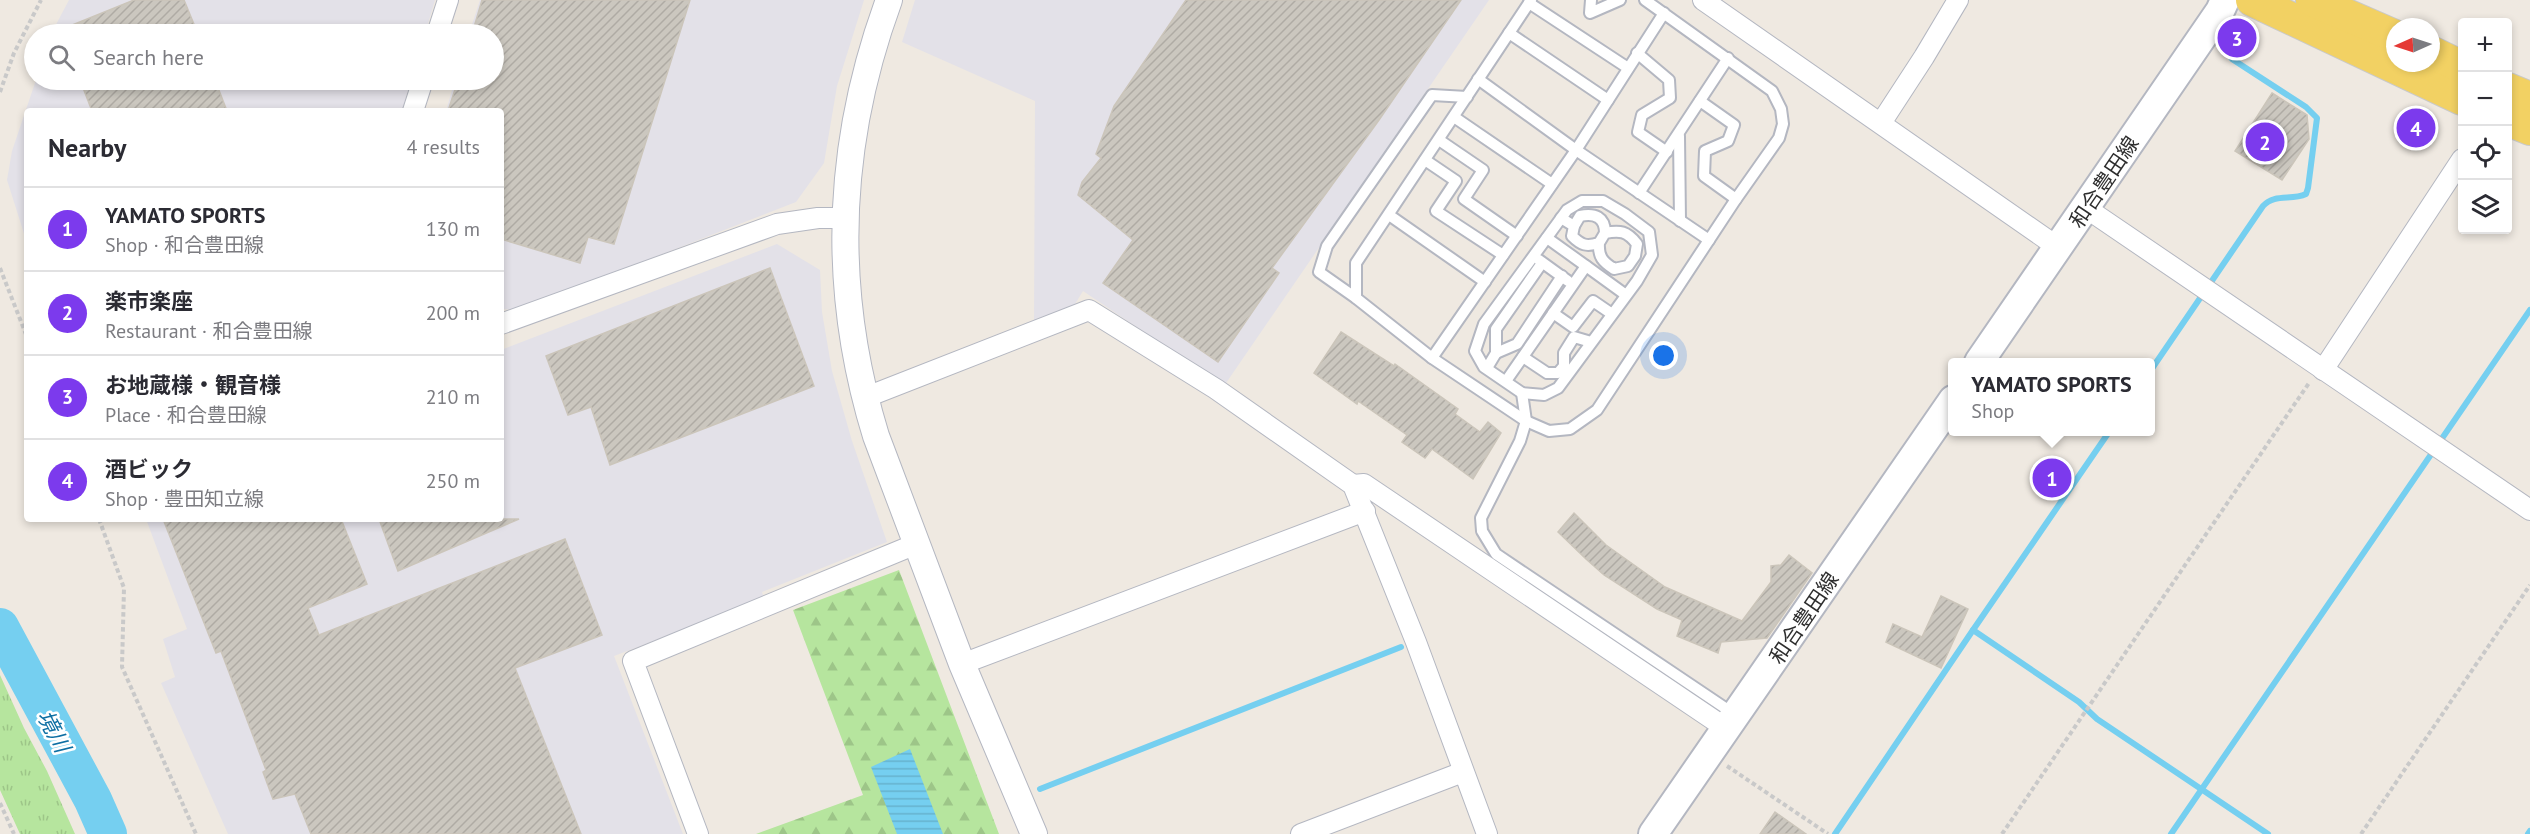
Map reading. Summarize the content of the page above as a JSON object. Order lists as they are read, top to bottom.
{
  "streets": {
    "main road": ["和合豊田線"]
  },
  "water": ["境川"],
  "north": "left",
  "page": {
    "pins": [
      "3",
      "4",
      "2",
      "1"
    ],
    "map_buttons": ["+", "−"],
    "search": "Search here",
    "heading": ["Nearby", "4 results"],
    "list": [
      {
        "mark": "1",
        "name": "YAMATO SPORTS",
        "note": "Shop · 和合豊田線",
        "value": "130 m"
      },
      {
        "mark": "2",
        "name": "楽市楽座",
        "note": "Restaurant · 和合豊田線",
        "value": "200 m"
      },
      {
        "mark": "3",
        "name": "お地蔵様・観音様",
        "note": "Place · 和合豊田線",
        "value": "210 m"
      },
      {
        "mark": "4",
        "name": "酒ビック",
        "note": "Shop · 豊田知立線",
        "value": "250 m"
      }
    ],
    "popup": ["YAMATO SPORTS", "Shop"]
  }
}
